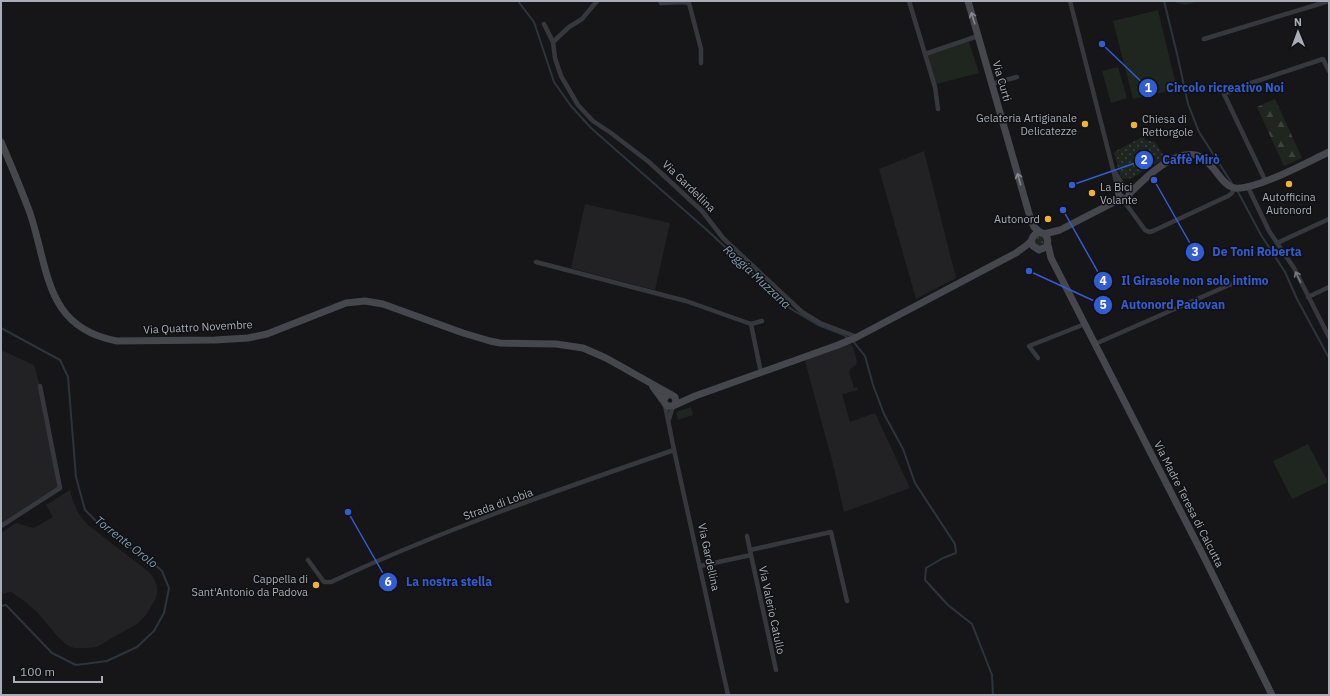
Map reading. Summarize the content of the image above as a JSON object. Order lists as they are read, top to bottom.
{
  "streets": {
    "street": [
      "Via Curti",
      "Via Gardellina",
      "Via Quattro Novembre",
      "Strada di Lobia",
      "Via Madre Teresa di Calcutta",
      "Via Valerio Catullo"
    ]
  },
  "crossings": [
    ["Via Curti", "Via Madre Teresa di Calcutta"],
    ["Via Gardellina", "Via Quattro Novembre"],
    ["Via Gardellina", "Strada di Lobia"],
    ["Via Gardellina", "Via Valerio Catullo"]
  ],
  "one_way": ["Via Curti"],
  "water": ["Roggia Muzzana", "Torrente Orolo"],
  "places": [
    "Circolo ricreativo Noi",
    "Gelateria Artigianale Delicatezze",
    "Chiesa di Rettorgole",
    "De Toni Roberta",
    "Autofficina Autonord",
    "Caffè Mirò",
    "La Bici Volante",
    "Il Girasole non solo intimo",
    "Autonord",
    "Autonord Padovan",
    "La nostra stella",
    "Cappella di Sant'Antonio da Padova"
  ],
  "scale_bar": "100 m",
  "north": "top"
}
